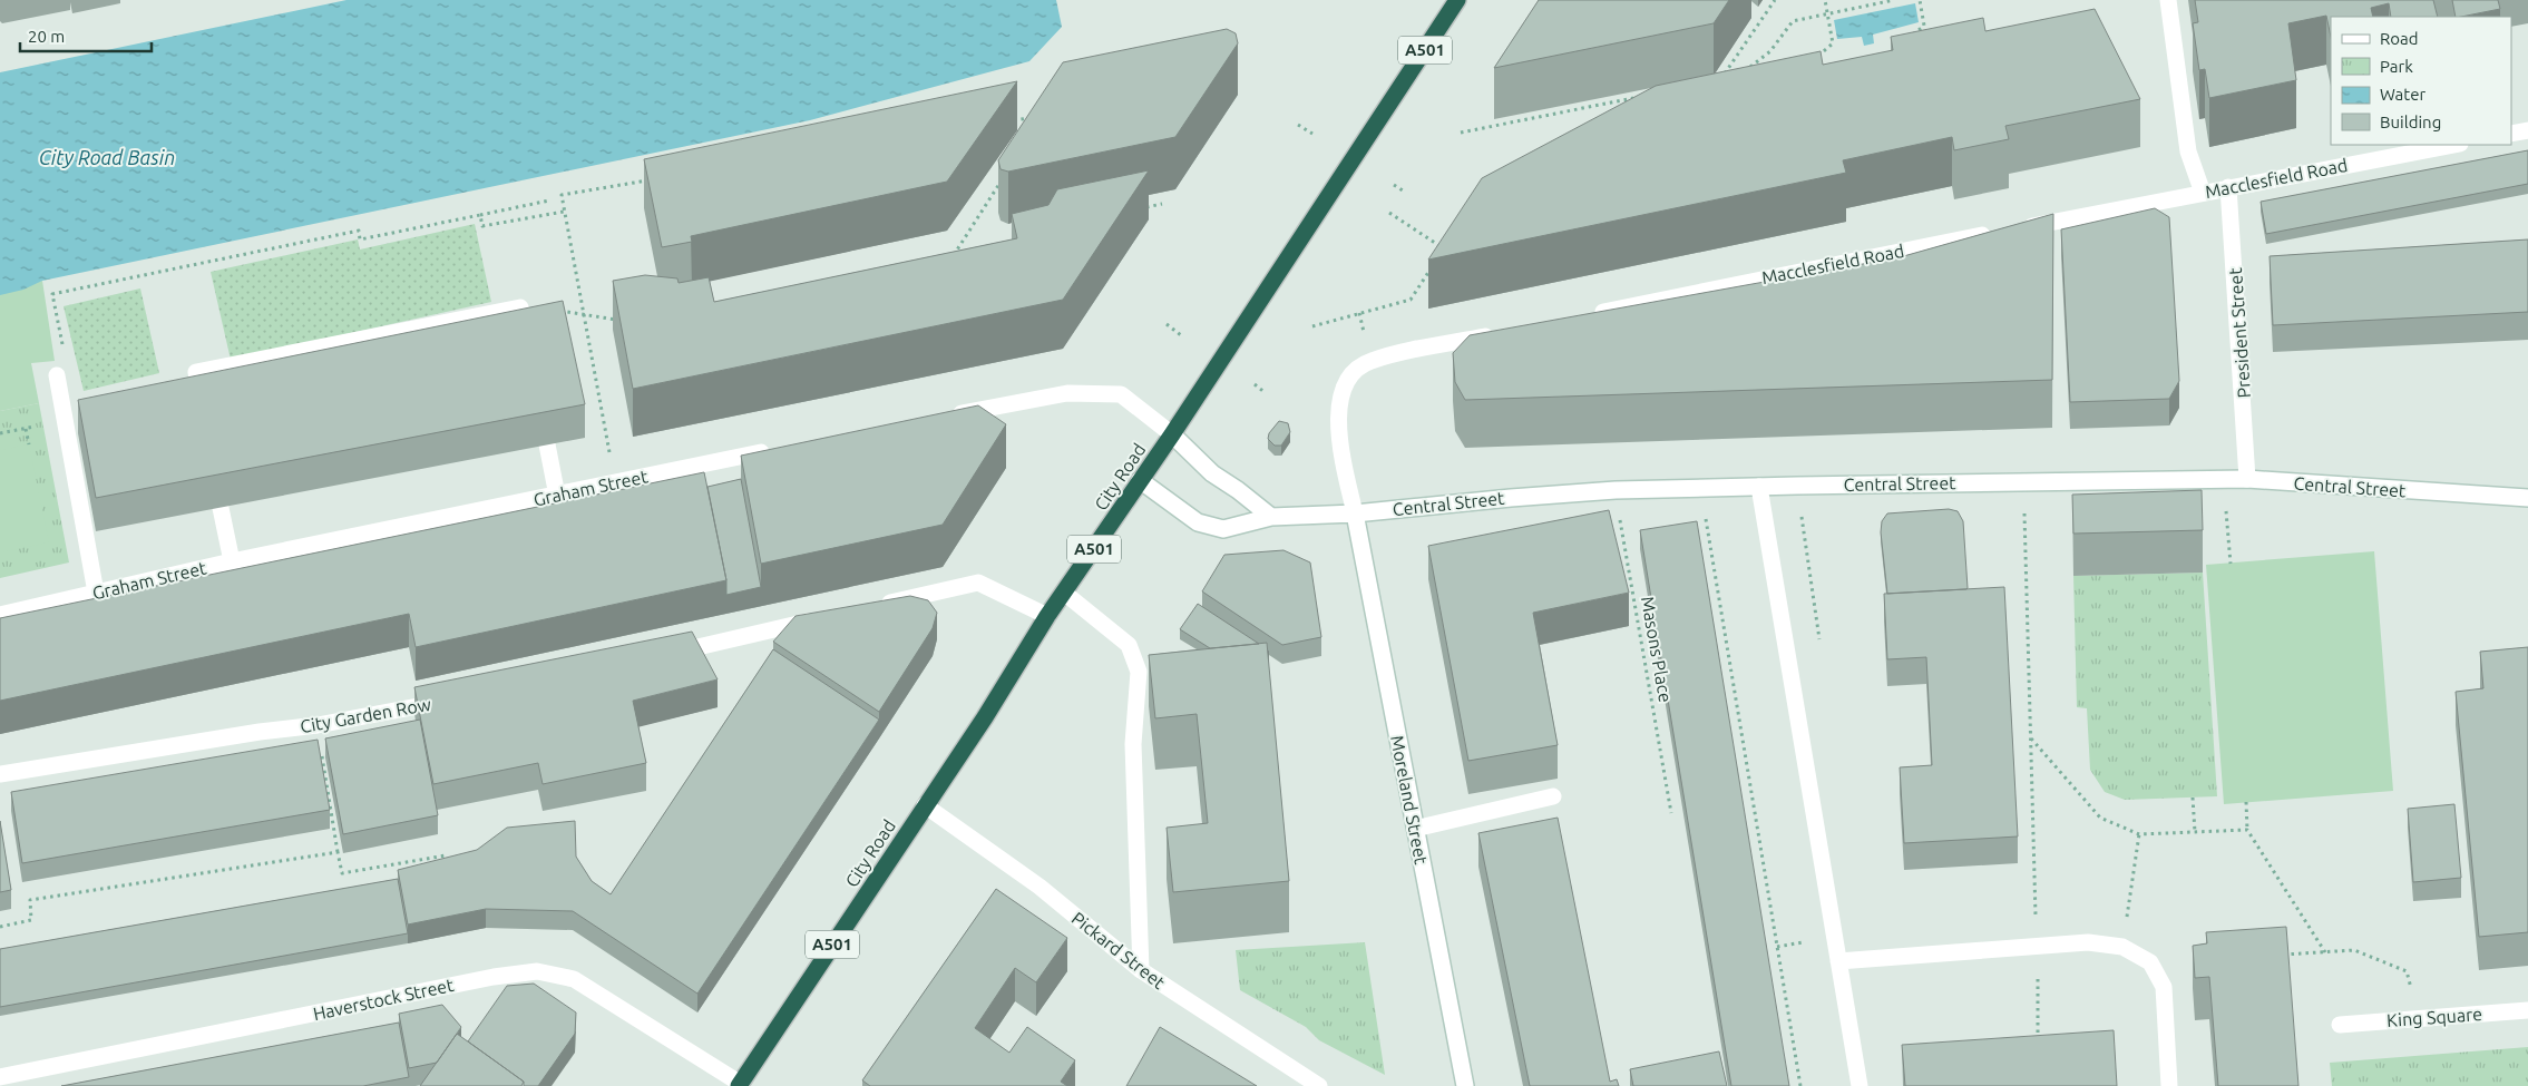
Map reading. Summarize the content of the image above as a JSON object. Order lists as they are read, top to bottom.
{
  "streets": {
    "highway": ["A501", "City Road"],
    "street": [
      "Macclesfield Road",
      "President Street",
      "Central Street",
      "Graham Street",
      "City Garden Row",
      "Moreland Street",
      "Pickard Street",
      "Haverstock Street",
      "King Square"
    ],
    "path": ["Masons Place"]
  },
  "crossings": [
    ["Macclesfield Road", "President Street"],
    ["President Street", "Central Street"],
    ["City Road", "Central Street"],
    ["City Road", "Pickard Street"],
    ["City Road", "Haverstock Street"],
    ["Central Street", "Masons Place"],
    ["Central Street", "Moreland Street"]
  ],
  "water": ["City Road Basin"],
  "legend": [
    "Road",
    "Park",
    "Water",
    "Building"
  ],
  "scale_bar": "20 m"
}
